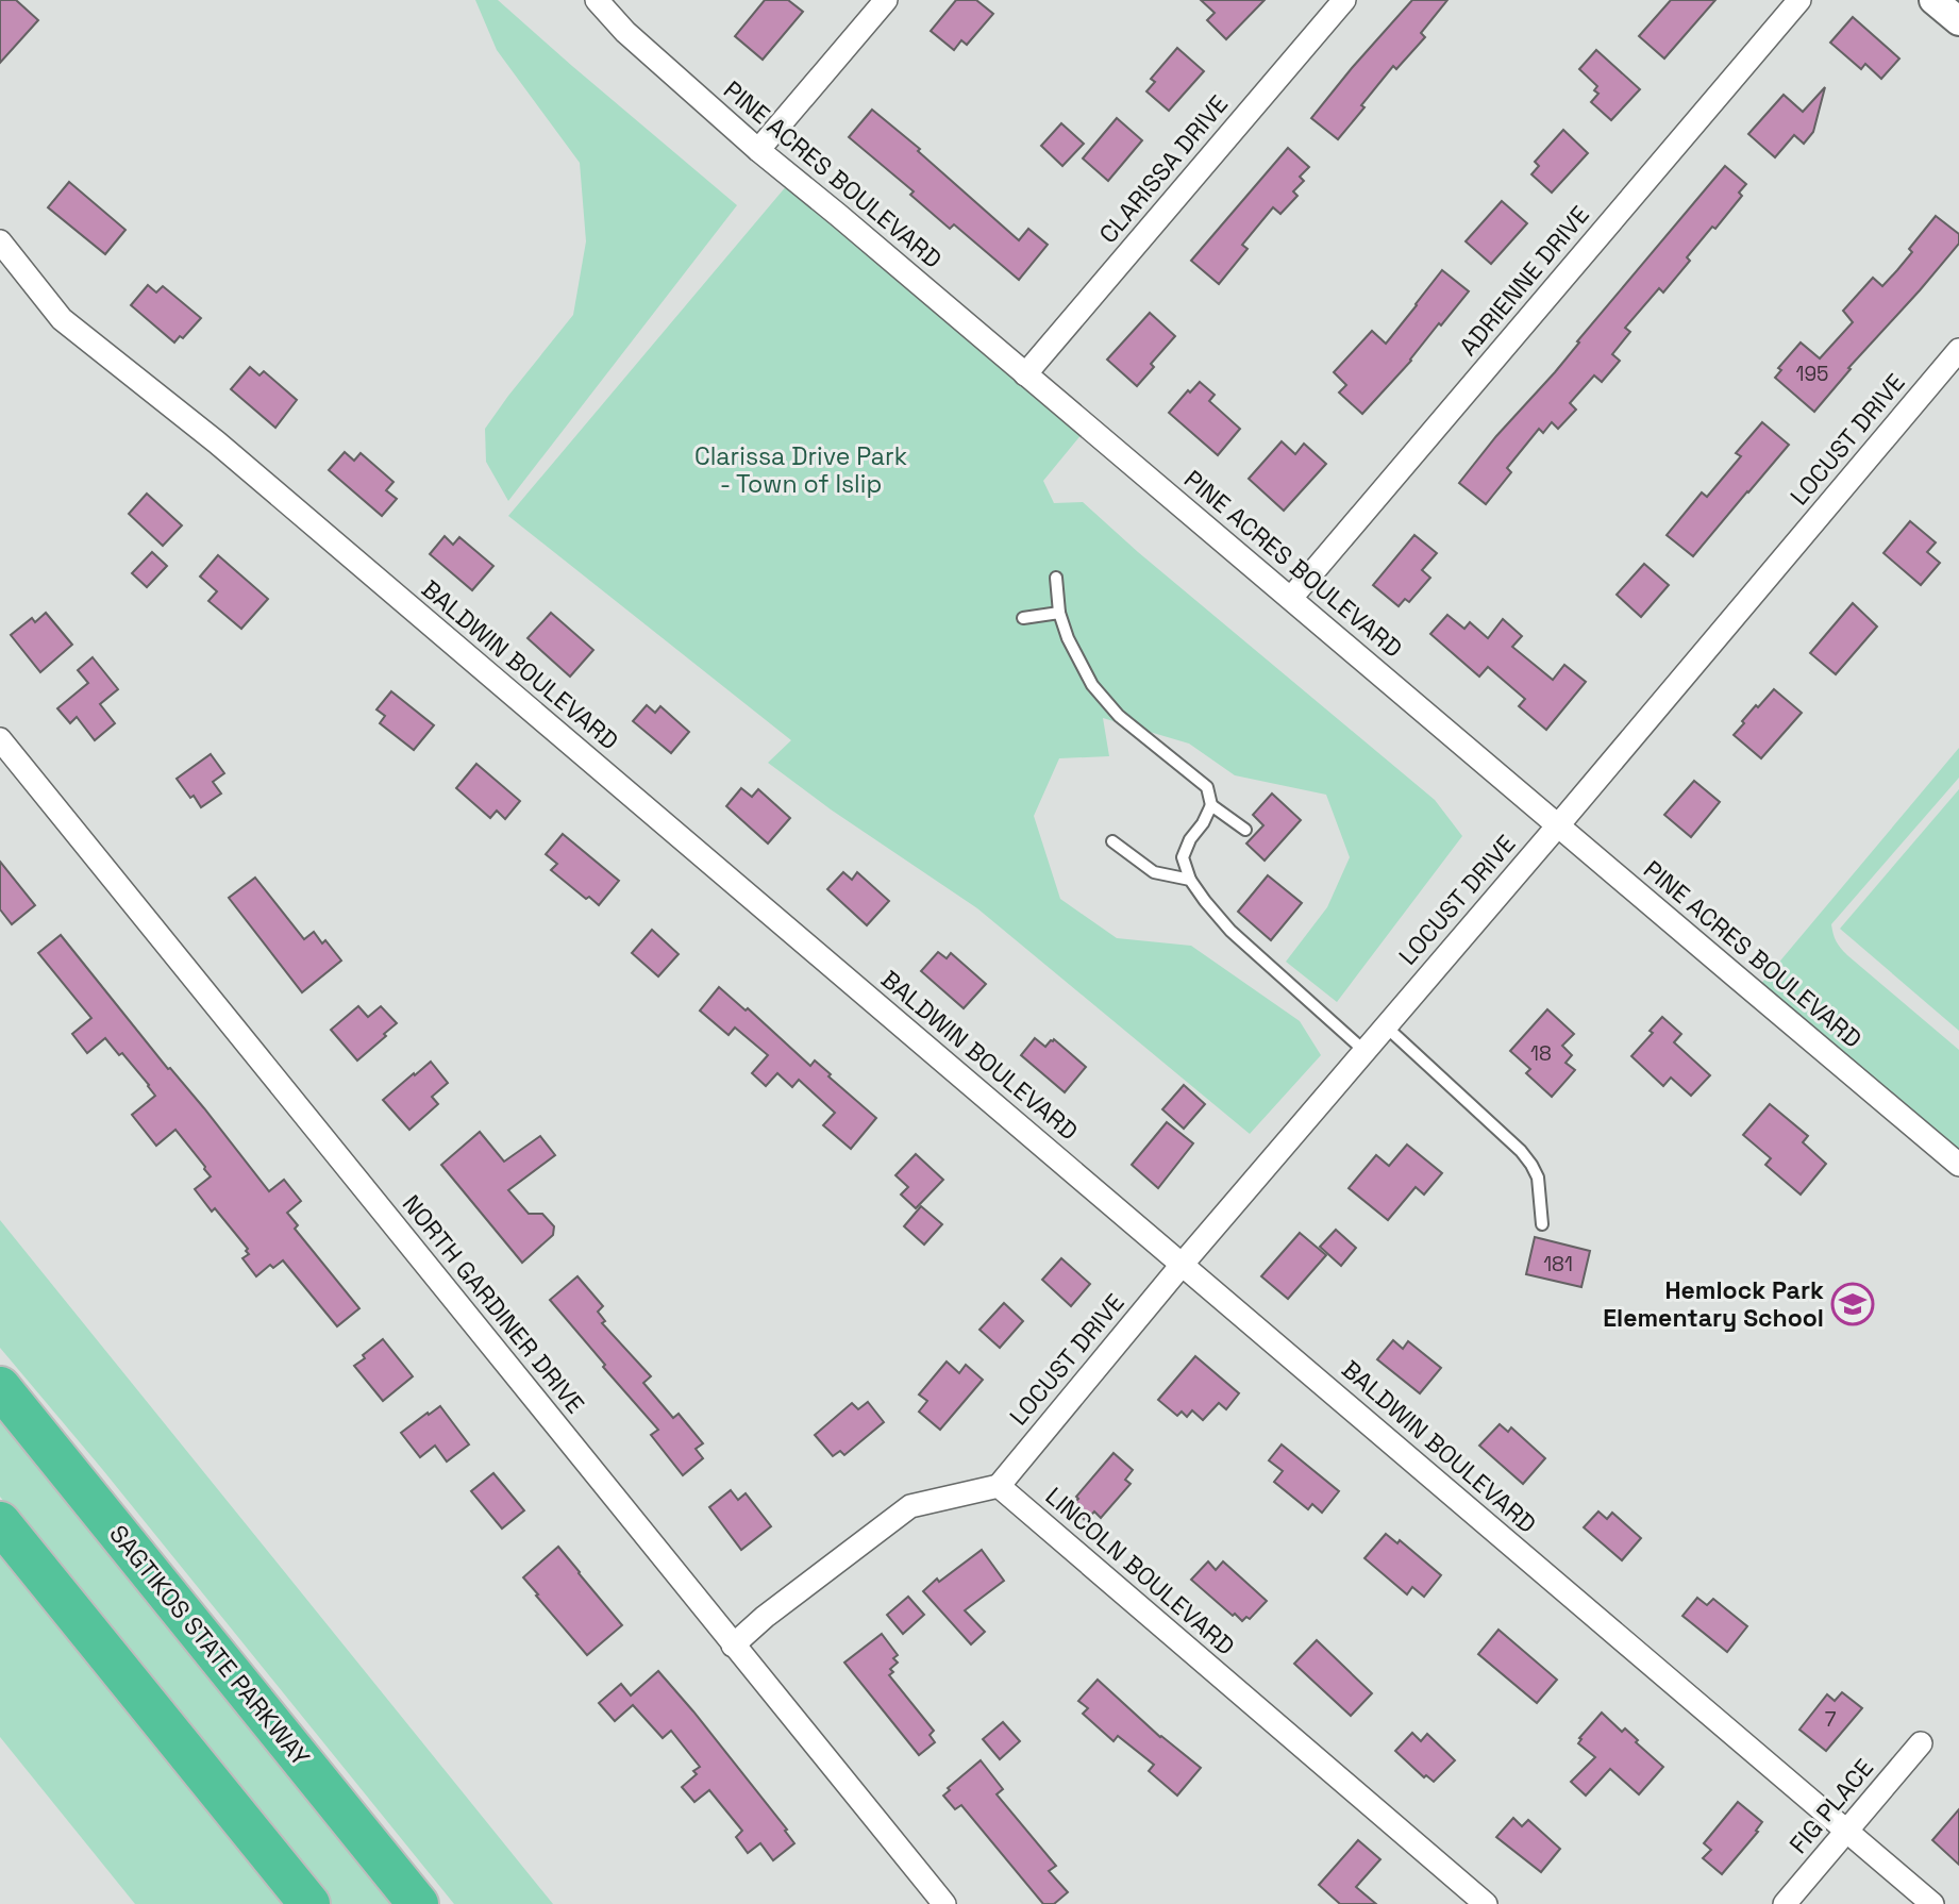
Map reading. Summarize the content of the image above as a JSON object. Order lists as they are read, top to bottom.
{
  "streets": {
    "highway": ["SAGTIKOS STATE PARKWAY"],
    "street": [
      "CLARISSA DRIVE",
      "PINE ACRES BOULEVARD",
      "ADRIENNE DRIVE",
      "LOCUST DRIVE",
      "BALDWIN BOULEVARD",
      "NORTH GARDINER DRIVE",
      "LINCOLN BOULEVARD",
      "FIG PLACE"
    ]
  },
  "crossings": [
    ["CLARISSA DRIVE", "PINE ACRES BOULEVARD"],
    ["PINE ACRES BOULEVARD", "ADRIENNE DRIVE"],
    ["PINE ACRES BOULEVARD", "LOCUST DRIVE"],
    ["LOCUST DRIVE", "BALDWIN BOULEVARD"],
    ["LOCUST DRIVE", "LINCOLN BOULEVARD"],
    ["BALDWIN BOULEVARD", "FIG PLACE"]
  ],
  "parks": ["Clarissa Drive Park - Town of Islip"],
  "places": {
    "school or university": ["Hemlock Park Elementary School"]
  },
  "house_numbers": [
    "195",
    "18",
    "181",
    "7"
  ]
}
